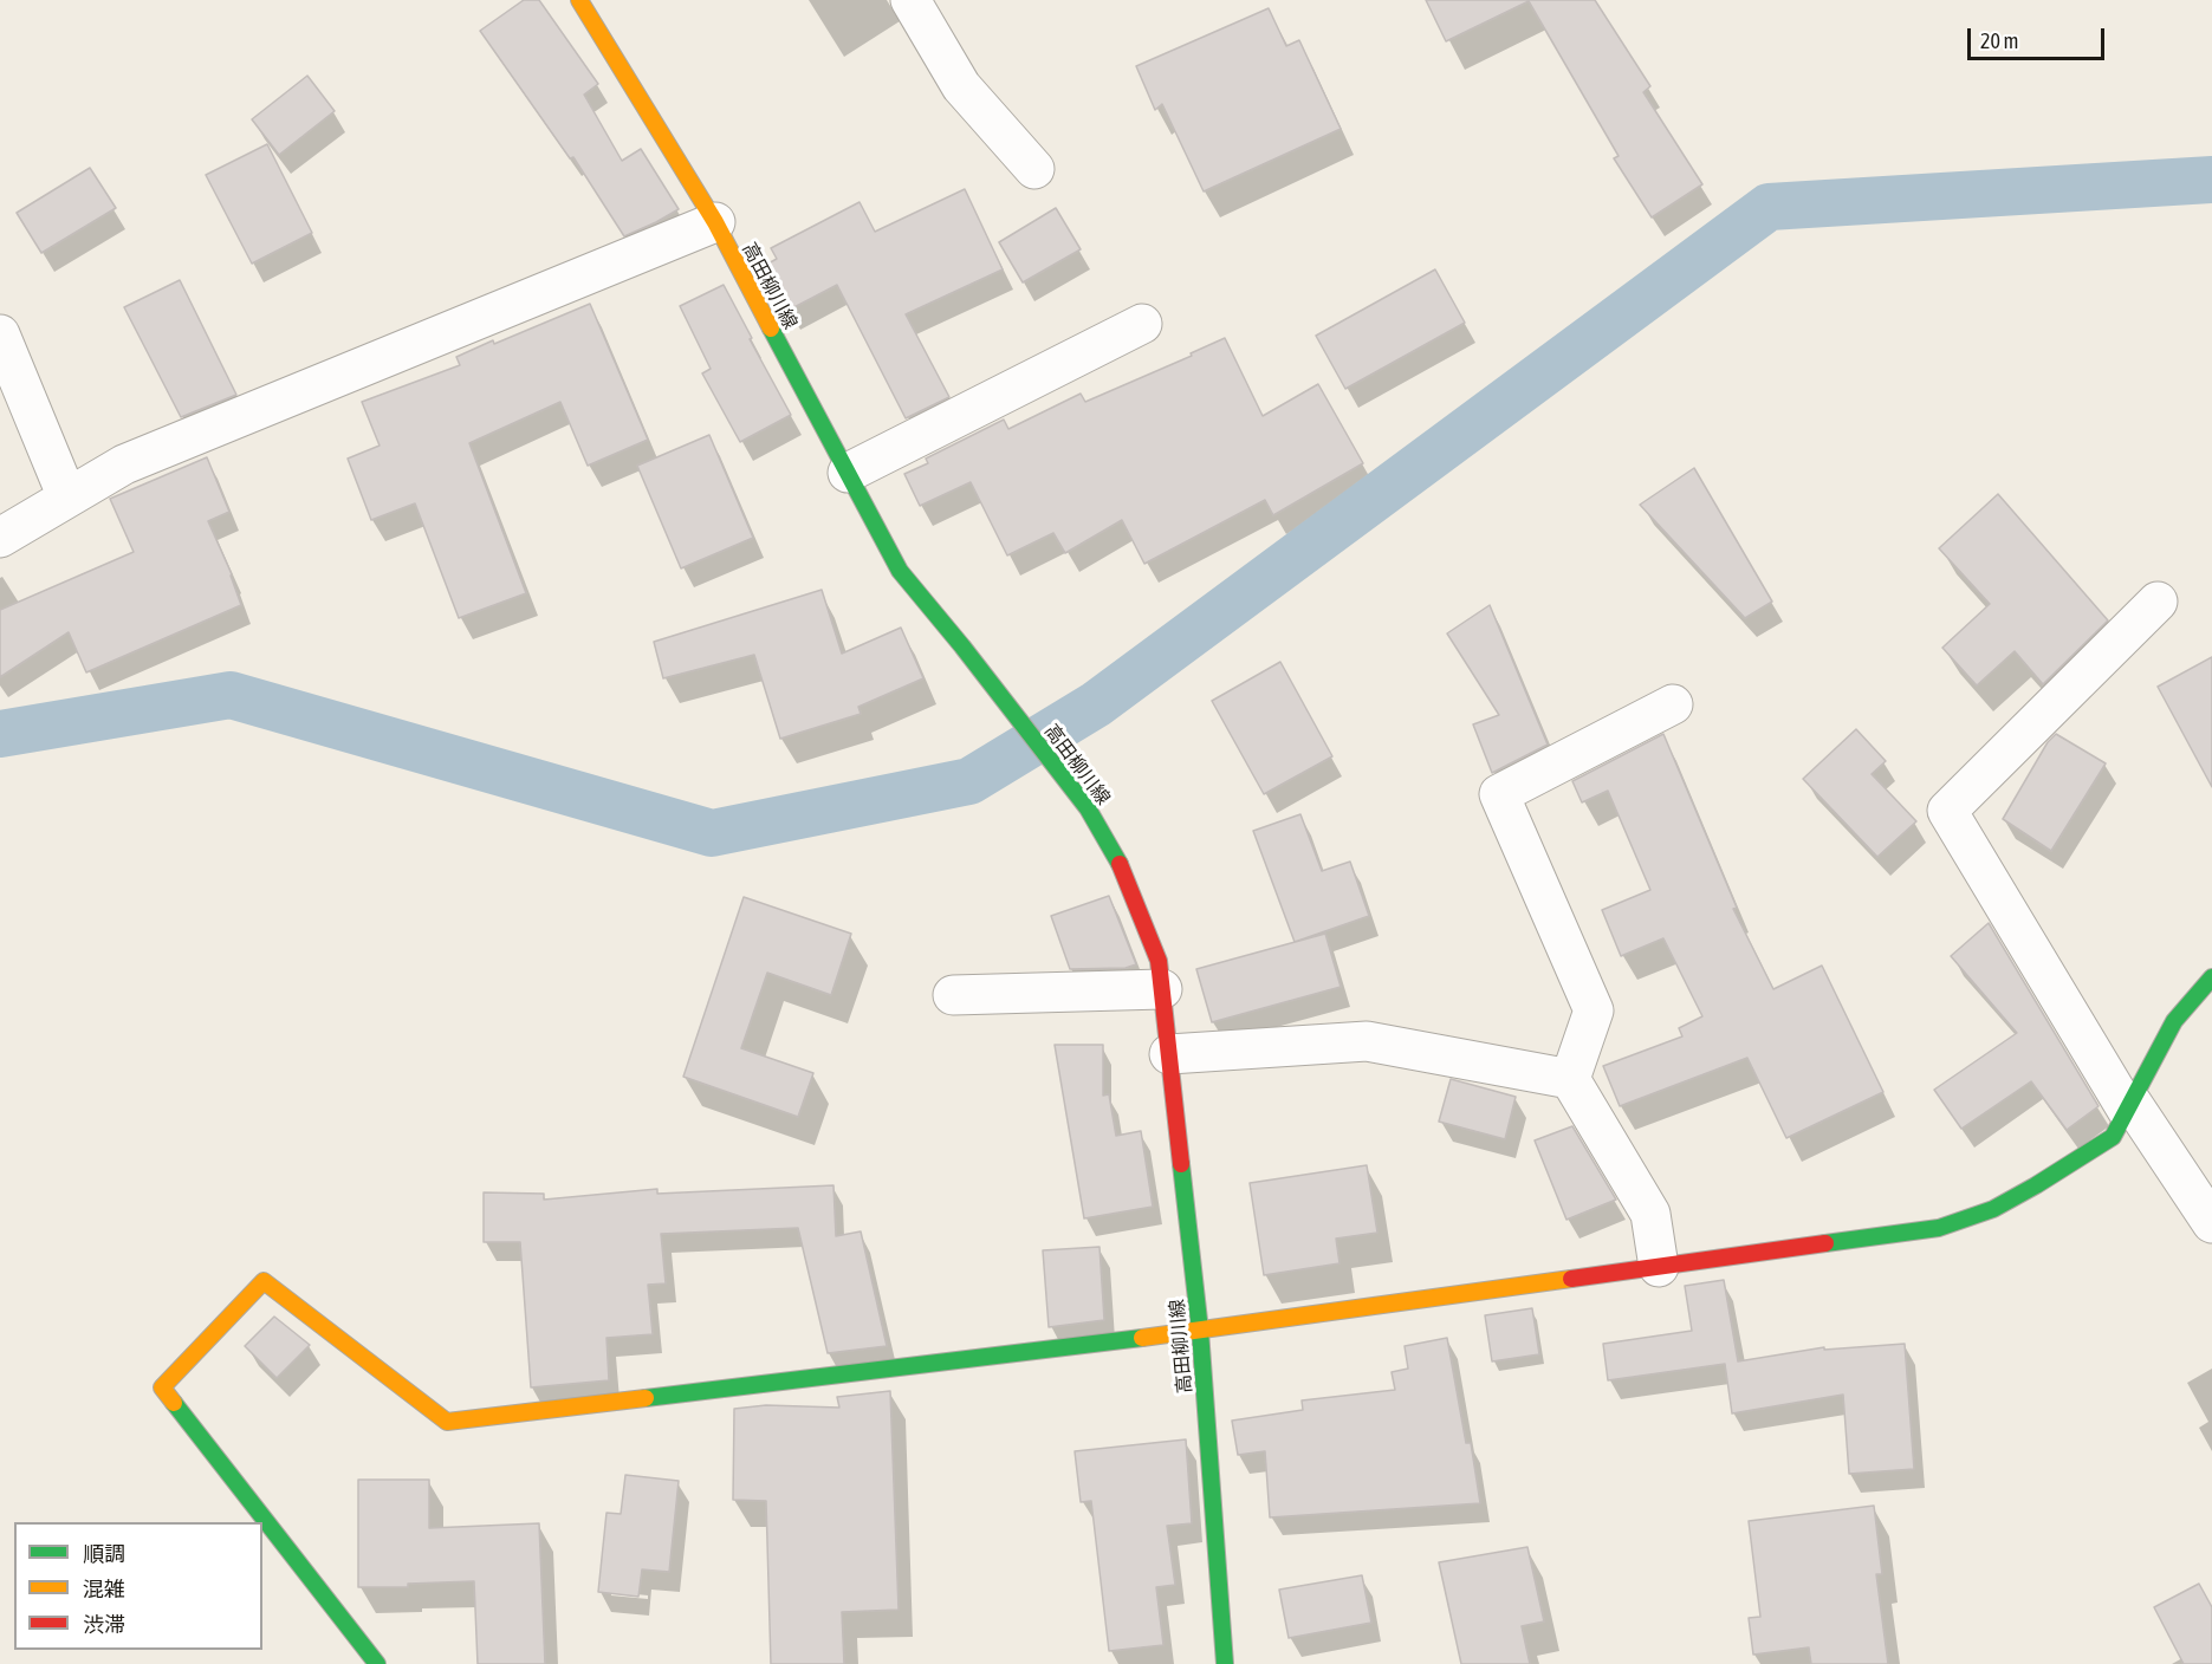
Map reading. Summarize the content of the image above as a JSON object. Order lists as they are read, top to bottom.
{
  "streets": {
    "street": ["高田柳川線"]
  },
  "legend": ["順調", "混雑", "渋滞"],
  "scale_bar": "20 m"
}
